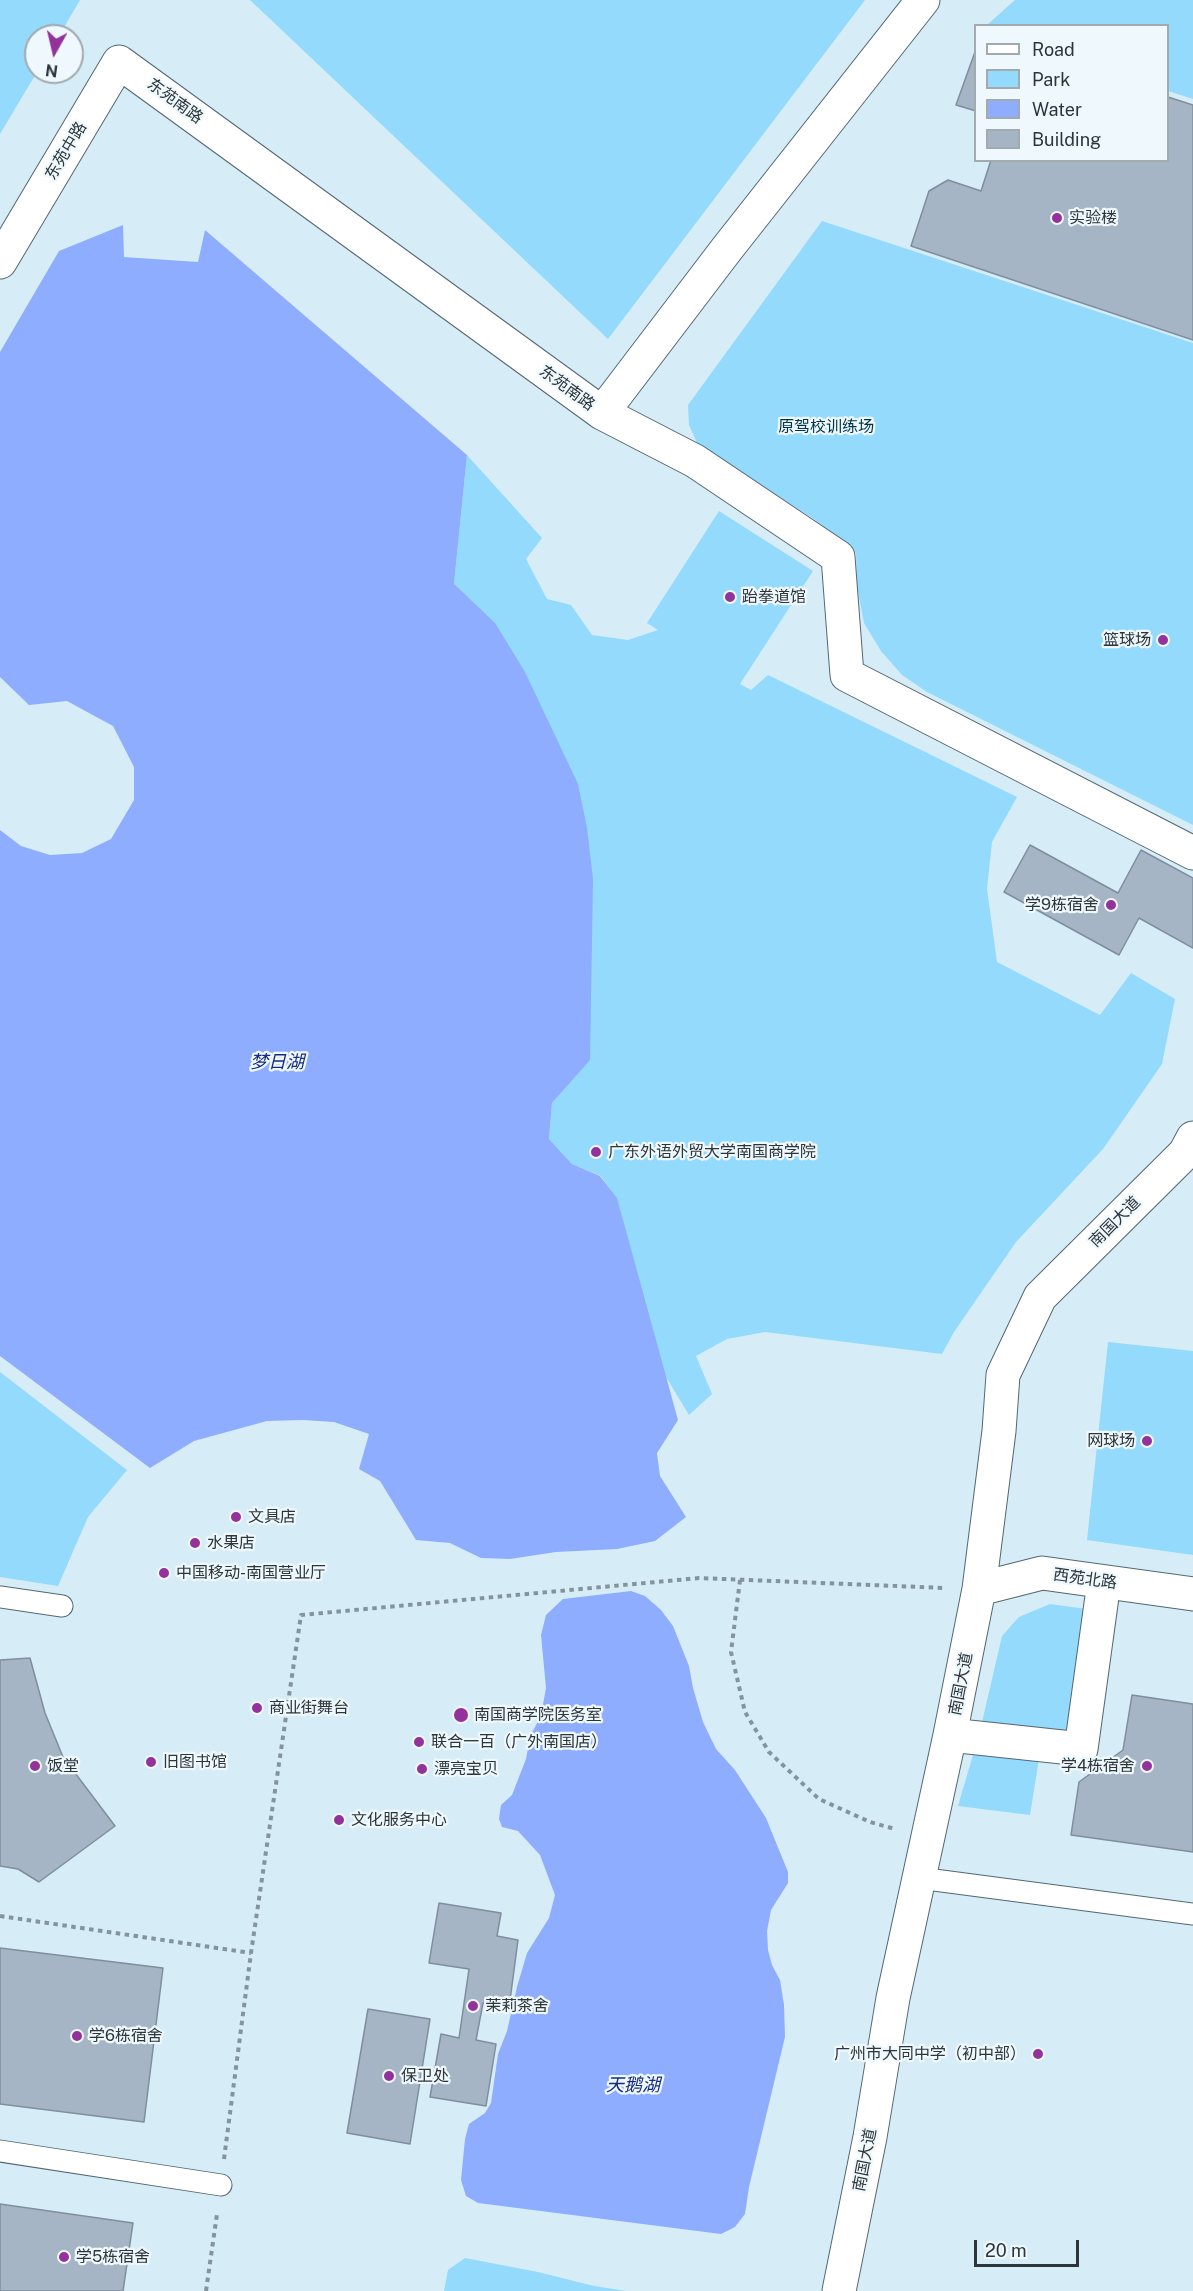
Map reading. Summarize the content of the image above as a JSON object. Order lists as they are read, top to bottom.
{
  "streets": {
    "street": [
      "东苑南路",
      "东苑中路",
      "南国大道",
      "西苑北路"
    ]
  },
  "crossings": [
    ["东苑南路", "东苑中路"],
    ["南国大道", "西苑北路"]
  ],
  "water": ["梦日湖", "天鹅湖"],
  "parks": ["原驾校训练场"],
  "places": [
    "实验楼",
    "跆拳道馆",
    "篮球场",
    "学9栋宿舍",
    "广东外语外贸大学南国商学院",
    "网球场",
    "文具店",
    "水果店",
    "中国移动-南国营业厅",
    "商业街舞台",
    "南国商学院医务室",
    "联合一百（广外南国店）",
    "旧图书馆",
    "饭堂",
    "学4栋宿舍",
    "漂亮宝贝",
    "文化服务中心",
    "茉莉茶舍",
    "学6栋宿舍",
    "广州市大同中学（初中部）",
    "保卫处",
    "学5栋宿舍"
  ],
  "legend": [
    "Road",
    "Park",
    "Water",
    "Building"
  ],
  "scale_bar": "20 m",
  "north": "bottom"
}
